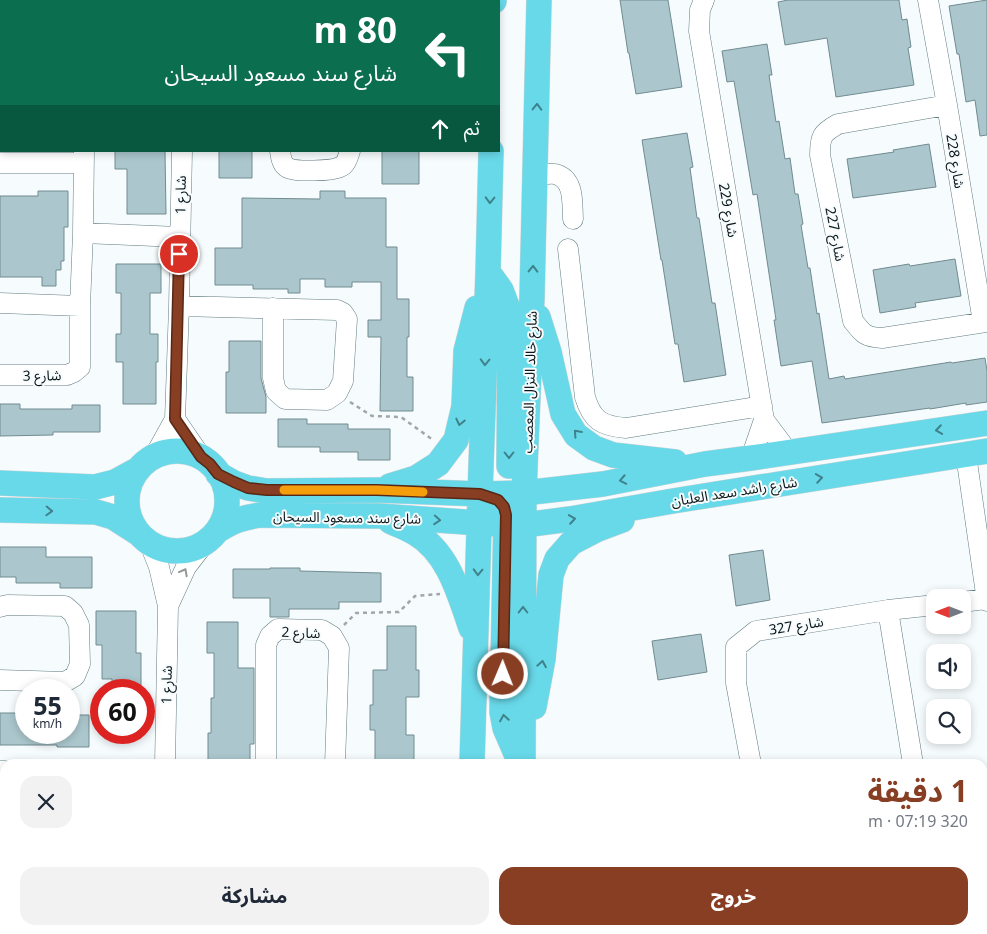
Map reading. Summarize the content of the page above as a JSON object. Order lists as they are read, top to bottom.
{
  "streets": {
    "main road": ["شارع خالد النزال المعصب", "شارع راشد سعد العلبان", "شارع سند مسعود السيحان"],
    "street": [
      "شارع 228",
      "شارع 1",
      "شارع 229",
      "شارع 227",
      "شارع 3",
      "شارع 327",
      "شارع 2"
    ]
  },
  "crossings": [
    ["شارع 228", "شارع 227"],
    ["شارع 1", "شارع سند مسعود السيحان"],
    ["شارع خالد النزال المعصب", "شارع راشد سعد العلبان"],
    ["شارع راشد سعد العلبان", "شارع سند مسعود السيحان"]
  ],
  "north": "left",
  "page": {
    "turn": ["80 m", "شارع سند مسعود السيحان"],
    "then": "ثم",
    "speed": "55 km/h",
    "limit": "60",
    "heading": ["1 دقيقة", "320 m · 07:19"],
    "buttons": ["خروج", "مشاركة"]
  }
}
